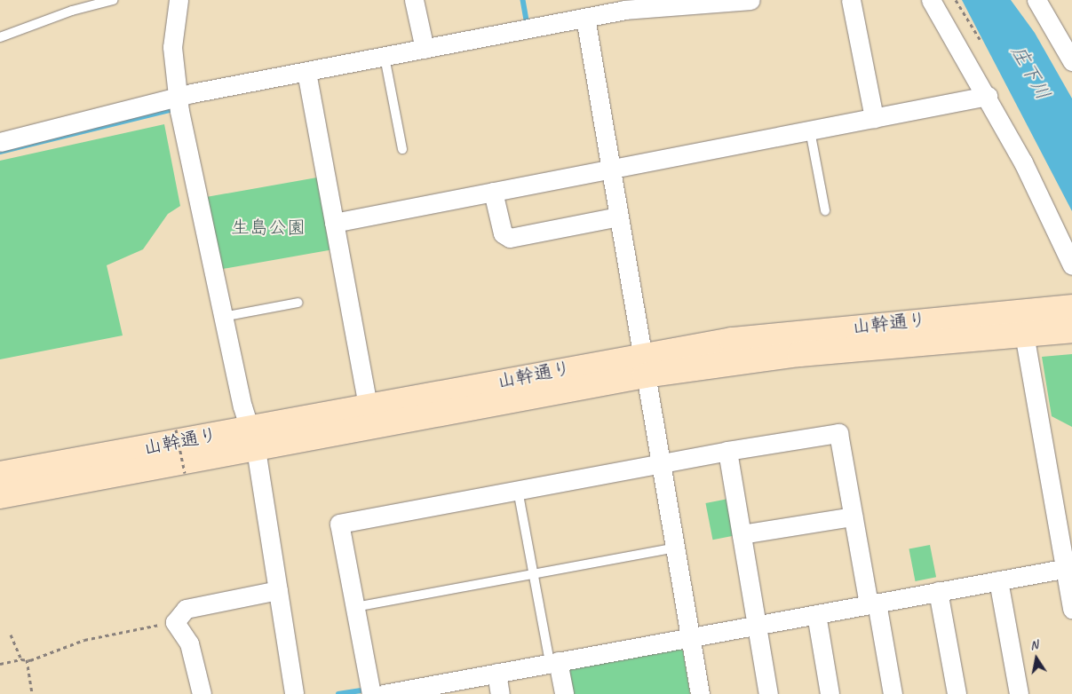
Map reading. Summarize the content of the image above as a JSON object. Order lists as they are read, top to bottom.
{
  "streets": {
    "street": ["山幹通り"]
  },
  "water": ["庄下川"],
  "parks": ["生島公園"],
  "north": "top"
}
